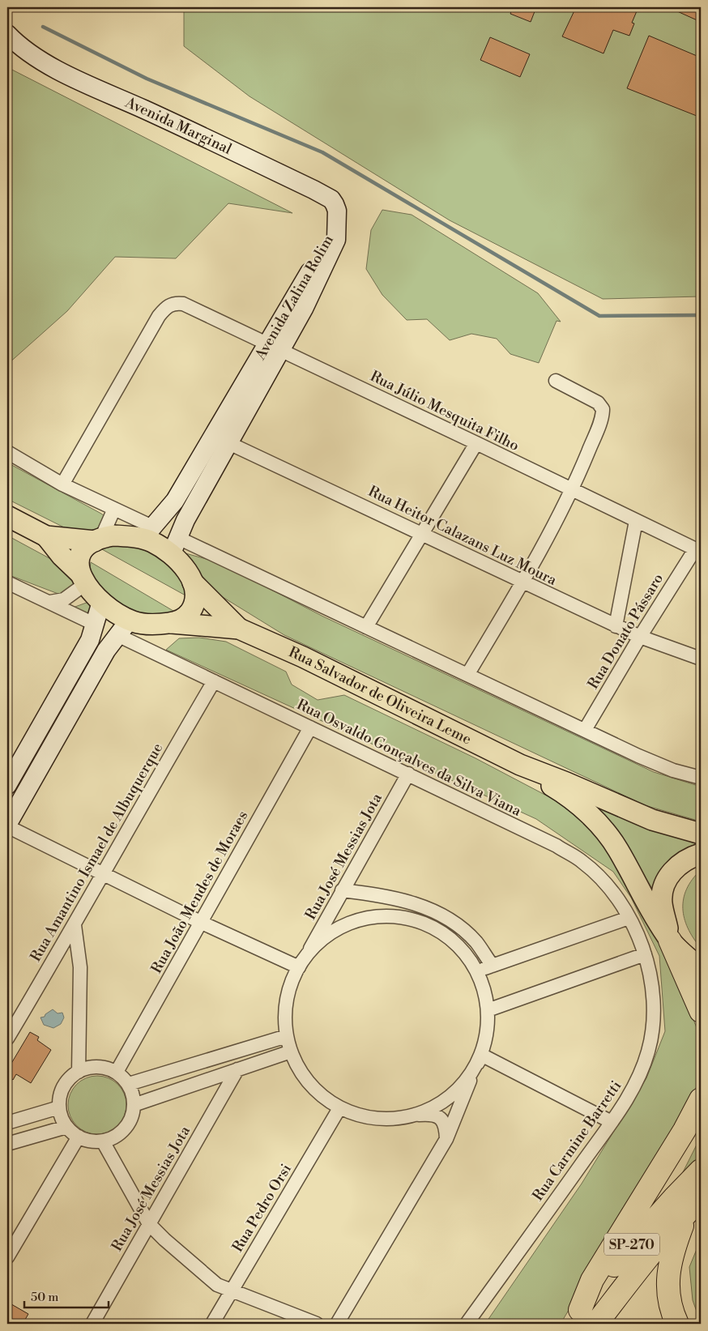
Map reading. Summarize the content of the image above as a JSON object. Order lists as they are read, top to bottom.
{
  "streets": {
    "highway": ["SP-270"],
    "main road": ["Avenida Marginal", "Avenida Zalina Rolim", "Rua Salvador de Oliveira Leme"],
    "street": [
      "Rua Júlio Mesquita Filho",
      "Rua Heitor Calazans Luz Moura",
      "Rua Donato Pássaro",
      "Rua Osvaldo Gonçalves da Silva Viana",
      "Rua Amantino Ismael de Albuquerque",
      "Rua José Messias Jota",
      "Rua João Mendes de Moraes",
      "Rua Carmine Barretti",
      "Rua Pedro Orsi"
    ]
  },
  "crossings": [
    ["Avenida Marginal", "Avenida Zalina Rolim"],
    ["Avenida Zalina Rolim", "Rua Júlio Mesquita Filho"],
    ["Avenida Zalina Rolim", "Rua Heitor Calazans Luz Moura"],
    ["Avenida Zalina Rolim", "Rua Osvaldo Gonçalves da Silva Viana"],
    ["Rua Júlio Mesquita Filho", "Rua Donato Pássaro"],
    ["Rua Heitor Calazans Luz Moura", "Rua Donato Pássaro"],
    ["Rua Osvaldo Gonçalves da Silva Viana", "Rua Amantino Ismael de Albuquerque"],
    ["Rua Osvaldo Gonçalves da Silva Viana", "Rua José Messias Jota"],
    ["Rua Osvaldo Gonçalves da Silva Viana", "Rua João Mendes de Moraes"],
    ["Rua Osvaldo Gonçalves da Silva Viana", "Rua Carmine Barretti"]
  ],
  "scale_bar": "50 m"
}
